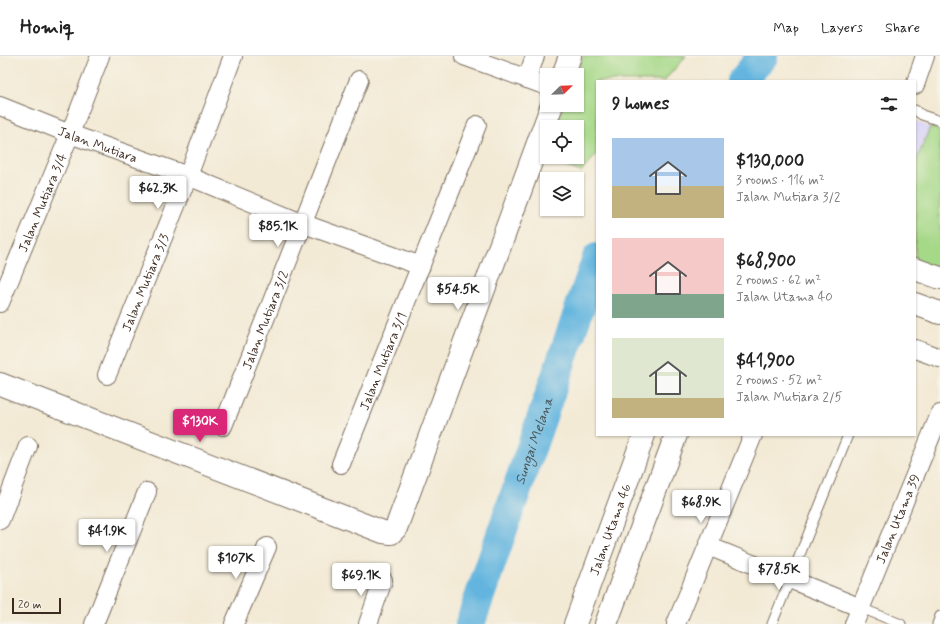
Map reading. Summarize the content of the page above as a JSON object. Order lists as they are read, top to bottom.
{
  "streets": {
    "street": [
      "Jalan Mutiara",
      "Jalan Mutiara 3/4",
      "Jalan Mutiara 3/3",
      "Jalan Mutiara 3/2",
      "Jalan Mutiara 3/1",
      "Jalan Utama 39",
      "Jalan Utama 46"
    ]
  },
  "crossings": [
    ["Jalan Mutiara", "Jalan Mutiara 3/4"],
    ["Jalan Mutiara", "Jalan Mutiara 3/3"],
    ["Jalan Mutiara", "Jalan Mutiara 3/2"],
    ["Jalan Mutiara", "Jalan Mutiara 3/1"]
  ],
  "water": ["Sungai Melana"],
  "scale_bar": "20 m",
  "north": "top right",
  "page": {
    "header": "Homiq",
    "nav": ["Map", "Layers", "Share"],
    "heading": "9 homes",
    "list": [
      {
        "name": "$130,000",
        "note": "3 rooms · 116 m² · Jalan Mutiara 3/2"
      },
      {
        "name": "$68,900",
        "note": "2 rooms · 62 m² · Jalan Utama 40"
      },
      {
        "name": "$41,900",
        "note": "2 rooms · 52 m² · Jalan Mutiara 2/5"
      }
    ],
    "price": [
      "$62.3K",
      "$85.1K",
      "$54.5K",
      "$130K",
      "$68.9K",
      "$41.9K",
      "$107K",
      "$78.5K",
      "$69.1K"
    ],
    "scale": "20 m"
  }
}
